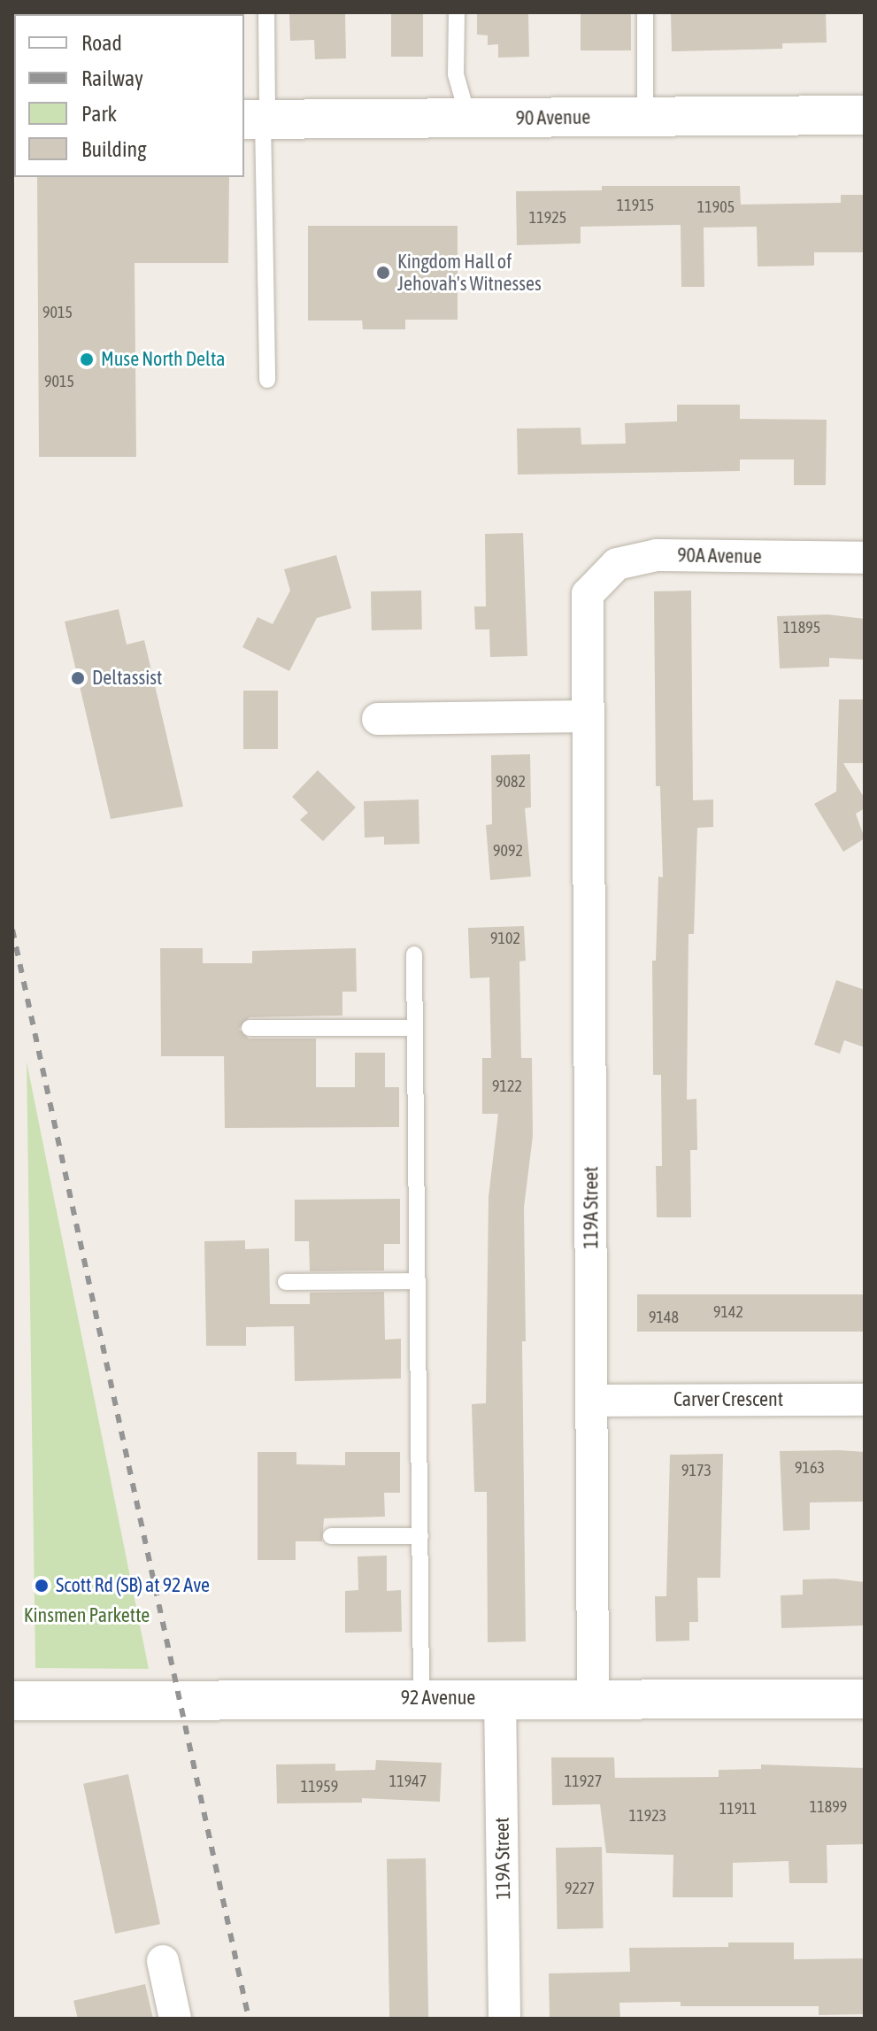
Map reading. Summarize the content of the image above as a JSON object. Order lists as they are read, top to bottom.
{
  "streets": {
    "street": [
      "90 Avenue",
      "90A Avenue",
      "119A Street",
      "Carver Crescent",
      "92 Avenue"
    ]
  },
  "crossings": [
    ["90A Avenue", "119A Street"],
    ["119A Street", "Carver Crescent"],
    ["119A Street", "92 Avenue"]
  ],
  "parks": ["Kinsmen Parkette"],
  "places": [
    "Kingdom Hall of Jehovah's Witnesses",
    "Muse North Delta",
    "Deltassist",
    "Scott Rd (SB) at 92 Ave"
  ],
  "house_numbers": [
    "11915",
    "11905",
    "11925",
    "9015",
    "9015",
    "11895",
    "9082",
    "9092",
    "9102",
    "9122",
    "9142",
    "9148",
    "9163",
    "9173",
    "11947",
    "11927",
    "11959",
    "11899",
    "11911",
    "11923",
    "9227"
  ],
  "legend": [
    "Road",
    "Railway",
    "Park",
    "Building"
  ]
}
